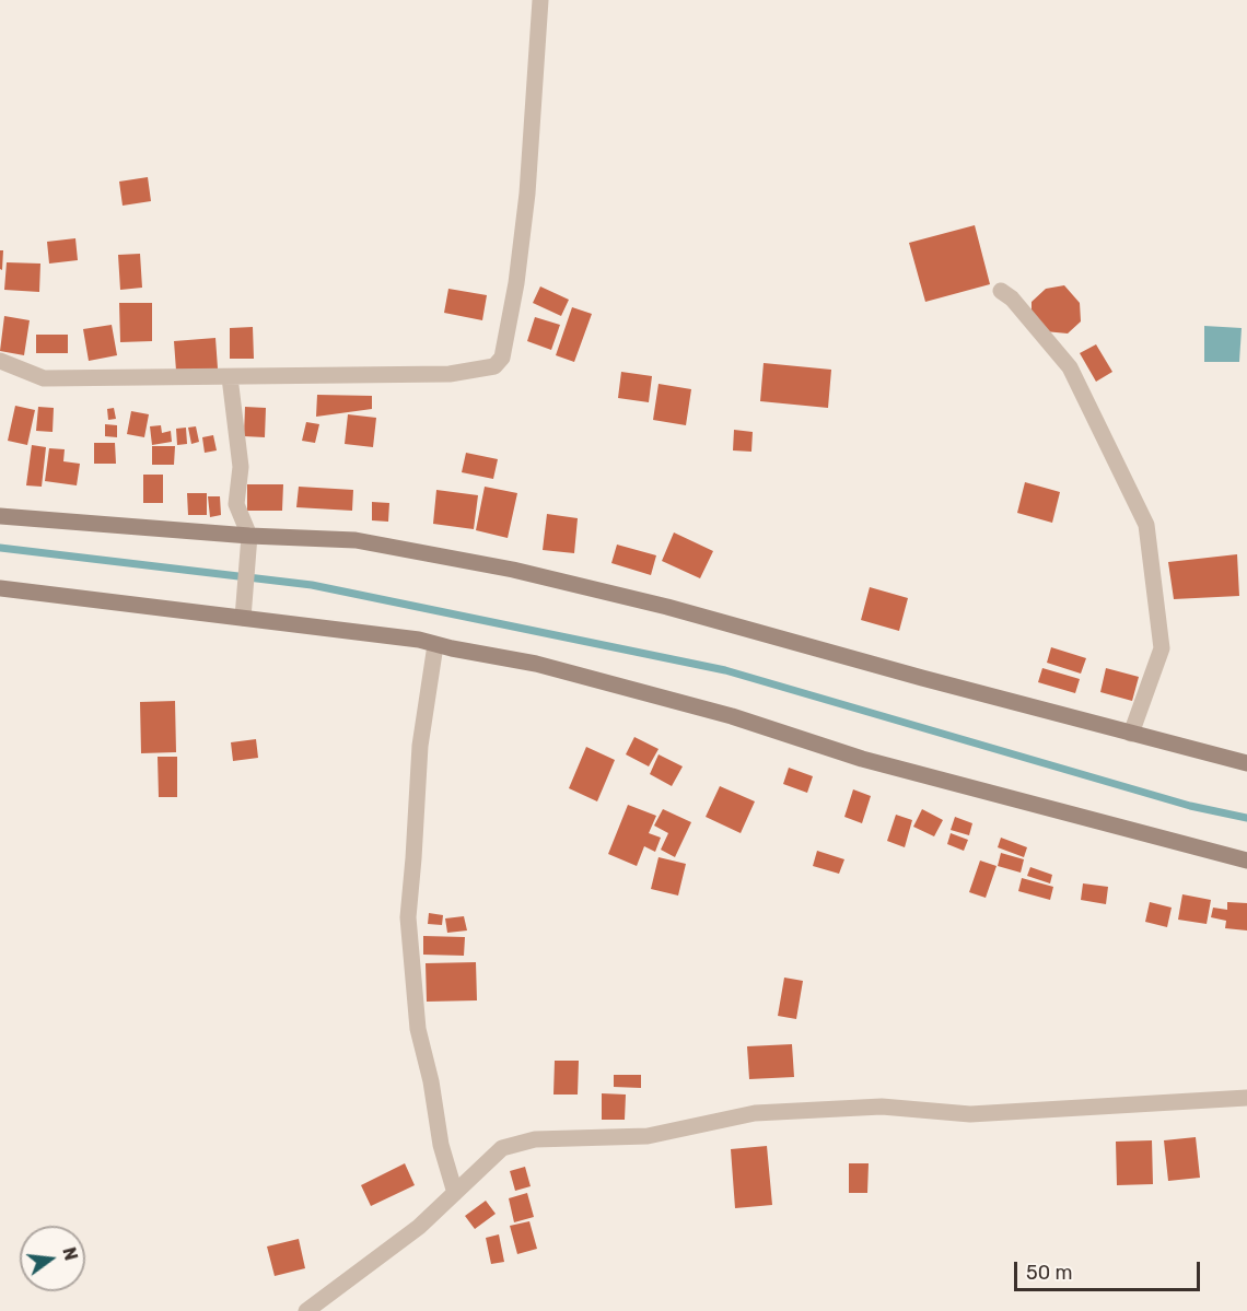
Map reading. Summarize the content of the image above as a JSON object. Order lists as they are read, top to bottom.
{
  "scale_bar": "50 m",
  "north": "right"
}
